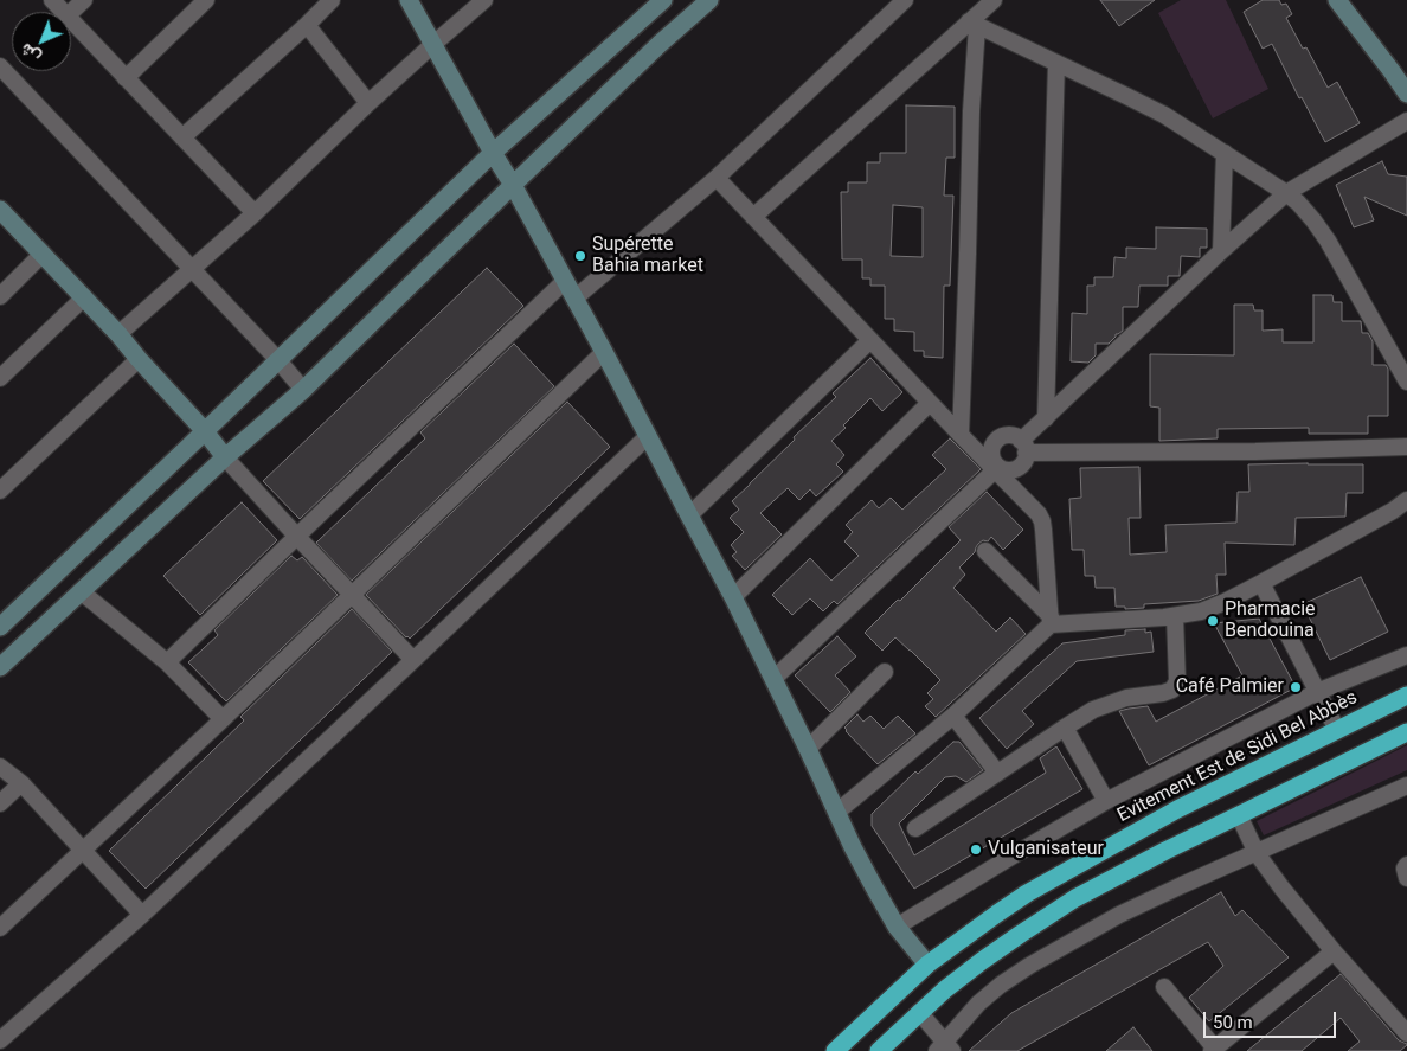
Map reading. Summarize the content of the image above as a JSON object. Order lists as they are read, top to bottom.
{
  "streets": {
    "highway": ["Evitement Est de Sidi Bel Abbès"]
  },
  "places": [
    "Supérette Bahia market",
    "Pharmacie Bendouina",
    "Café Palmier",
    "Vulganisateur"
  ],
  "scale_bar": "50 m",
  "north": "bottom left"
}
